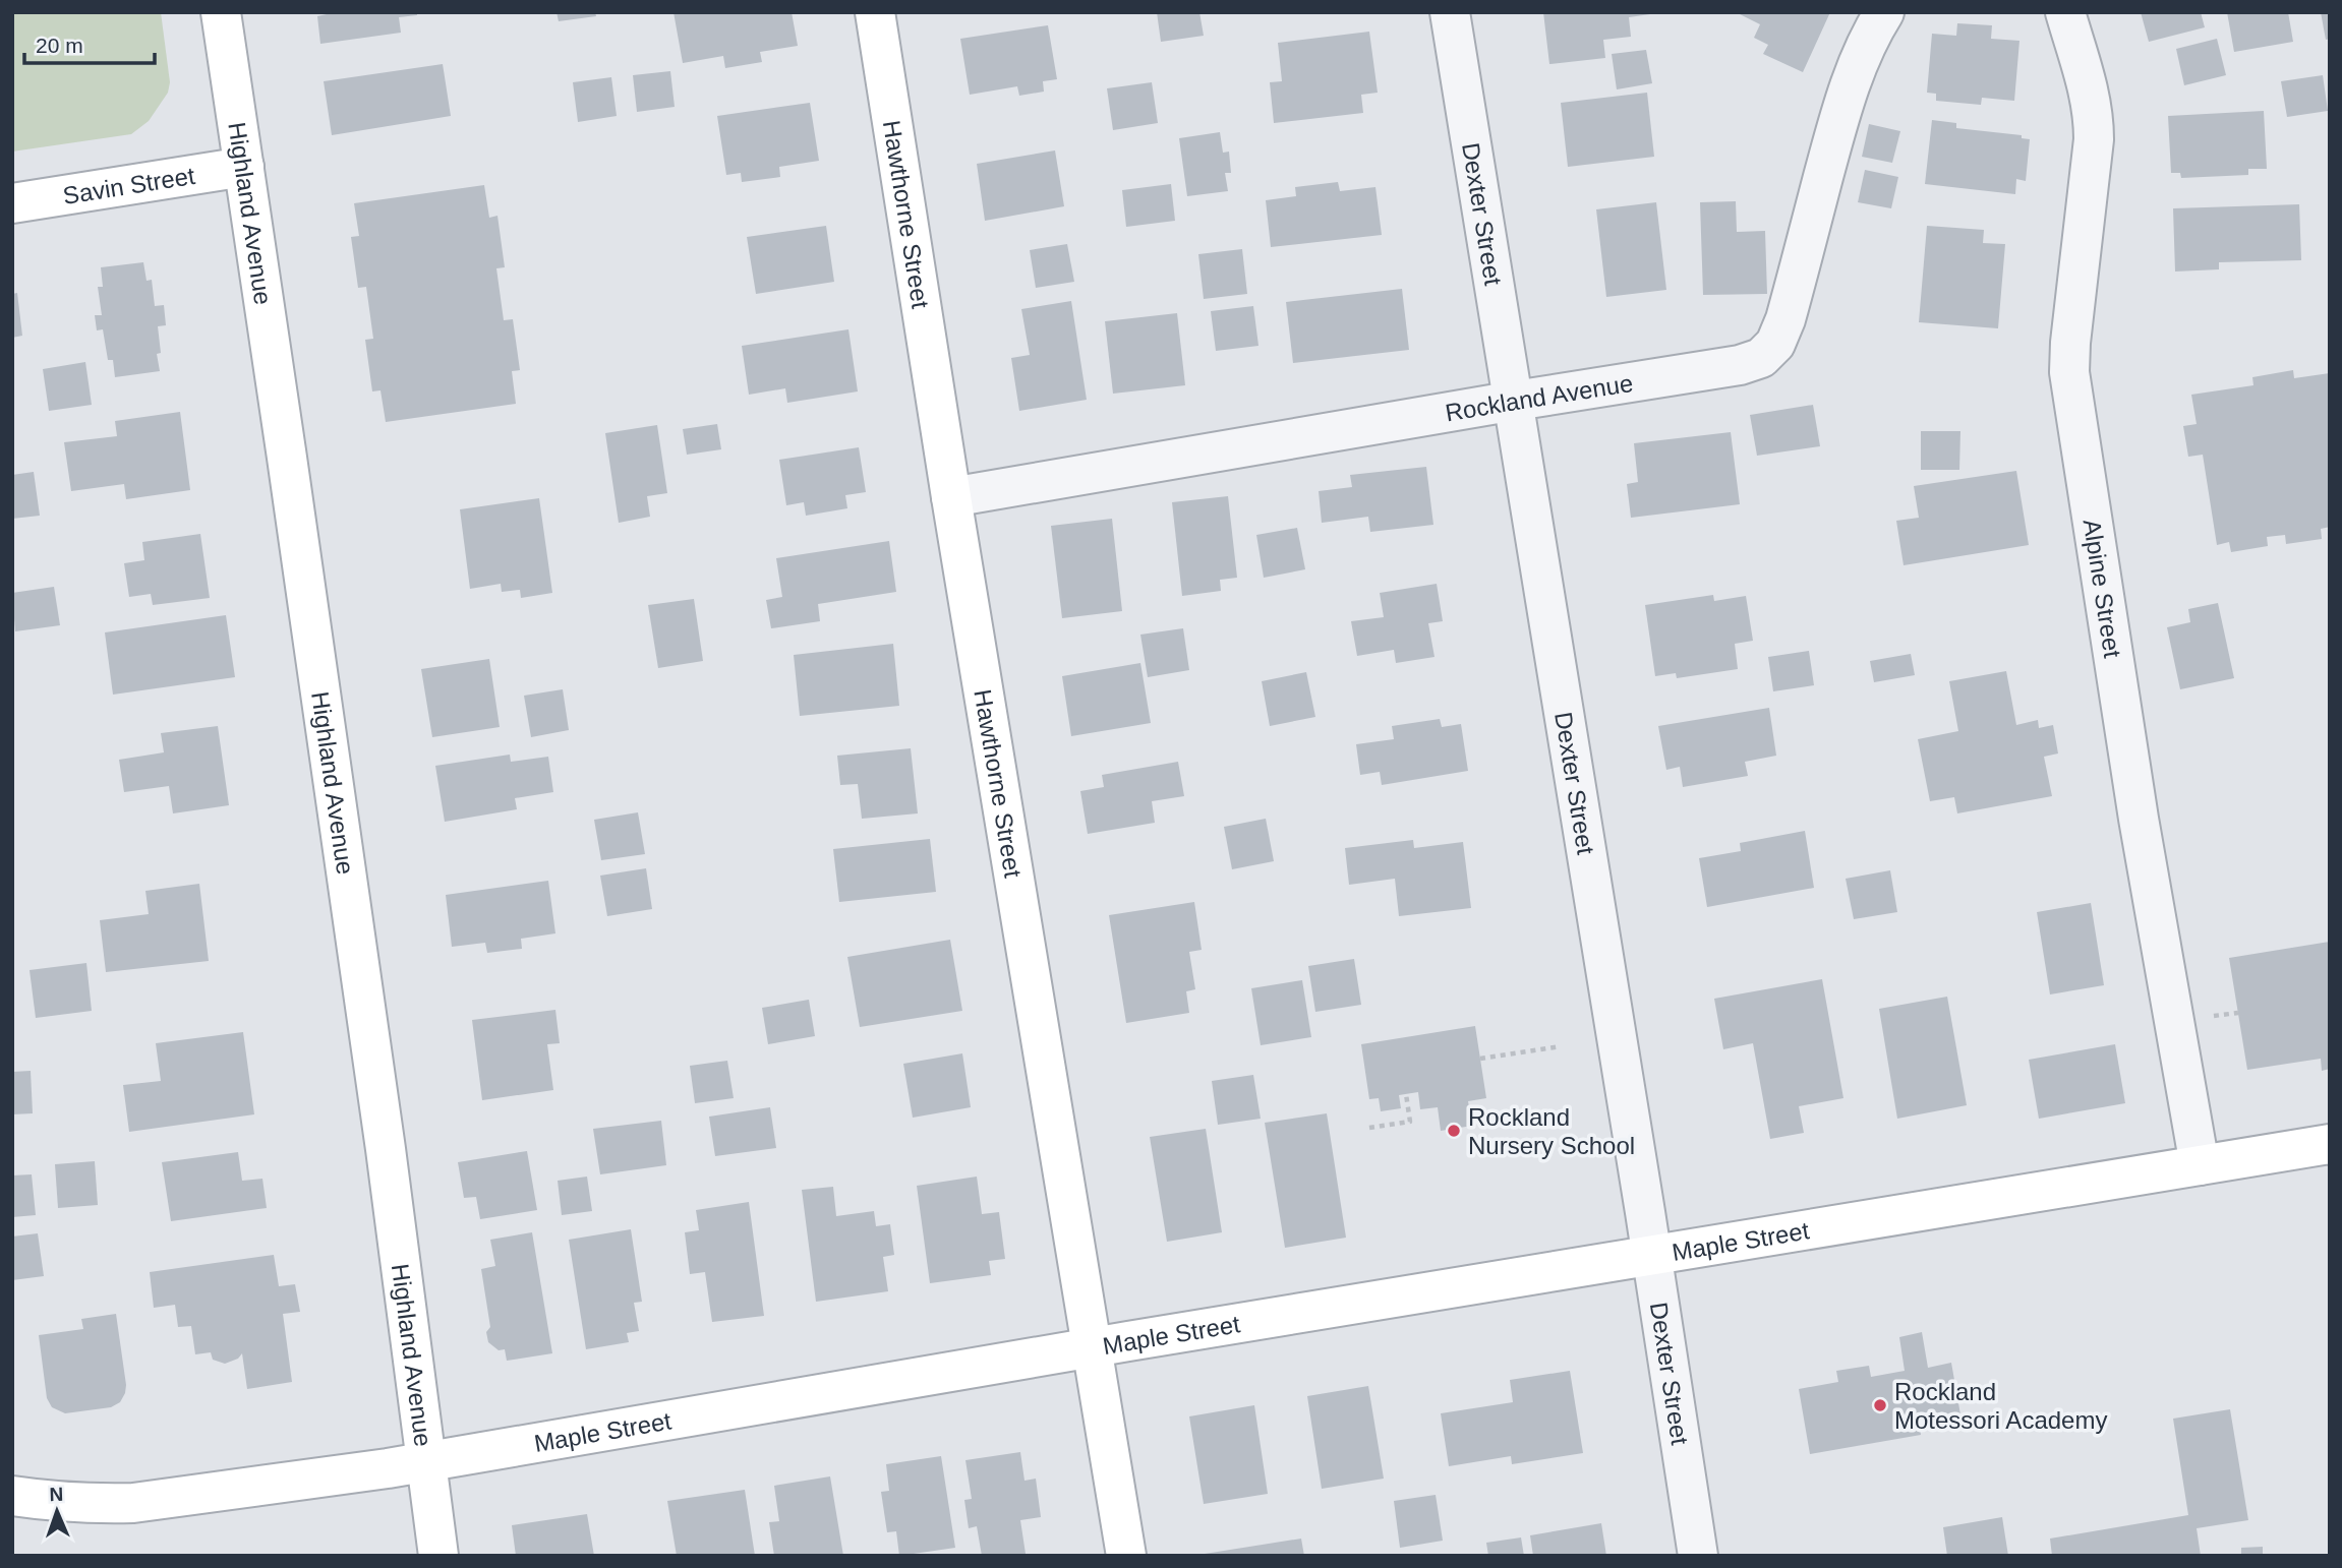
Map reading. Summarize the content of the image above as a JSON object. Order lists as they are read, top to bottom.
{
  "streets": {
    "street": [
      "Savin Street",
      "Highland Avenue",
      "Dexter Street",
      "Hawthorne Street",
      "Rockland Avenue",
      "Alpine Street",
      "Maple Street"
    ]
  },
  "crossings": [
    ["Savin Street", "Highland Avenue"],
    ["Highland Avenue", "Maple Street"],
    ["Dexter Street", "Rockland Avenue"],
    ["Dexter Street", "Maple Street"],
    ["Hawthorne Street", "Rockland Avenue"],
    ["Hawthorne Street", "Maple Street"],
    ["Alpine Street", "Maple Street"]
  ],
  "places": ["Rockland Nursery School", "Rockland Motessori Academy"],
  "scale_bar": "20 m",
  "north": "top"
}
